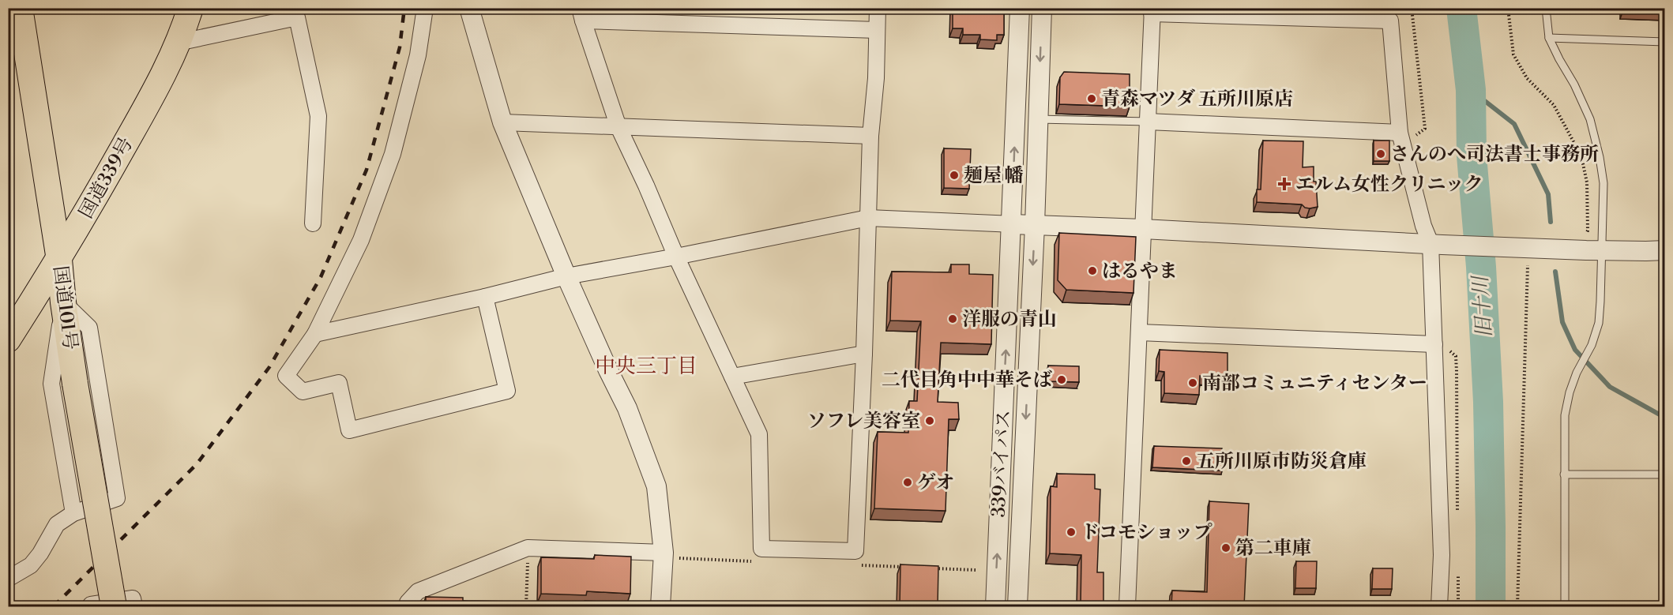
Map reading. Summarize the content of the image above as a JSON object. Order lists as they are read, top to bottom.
{
  "streets": {
    "highway": ["国道339号", "国道101号"],
    "street": ["339バイパス"]
  },
  "crossings": [
    ["国道339号", "国道101号"]
  ],
  "districts": ["中央三丁目"],
  "water": ["旧十川"],
  "places": {
    "other": [
      "青森マツダ 五所川原店",
      "さんのへ司法書士事務所",
      "麺屋 幡",
      "はるやま",
      "洋服の青山",
      "二代目角中中華そば",
      "南部コミュニティセンター",
      "ソフレ美容室",
      "五所川原市防災倉庫",
      "ゲオ",
      "ドコモショップ",
      "第二車庫"
    ],
    "health": ["エルム女性クリニック"]
  }
}
